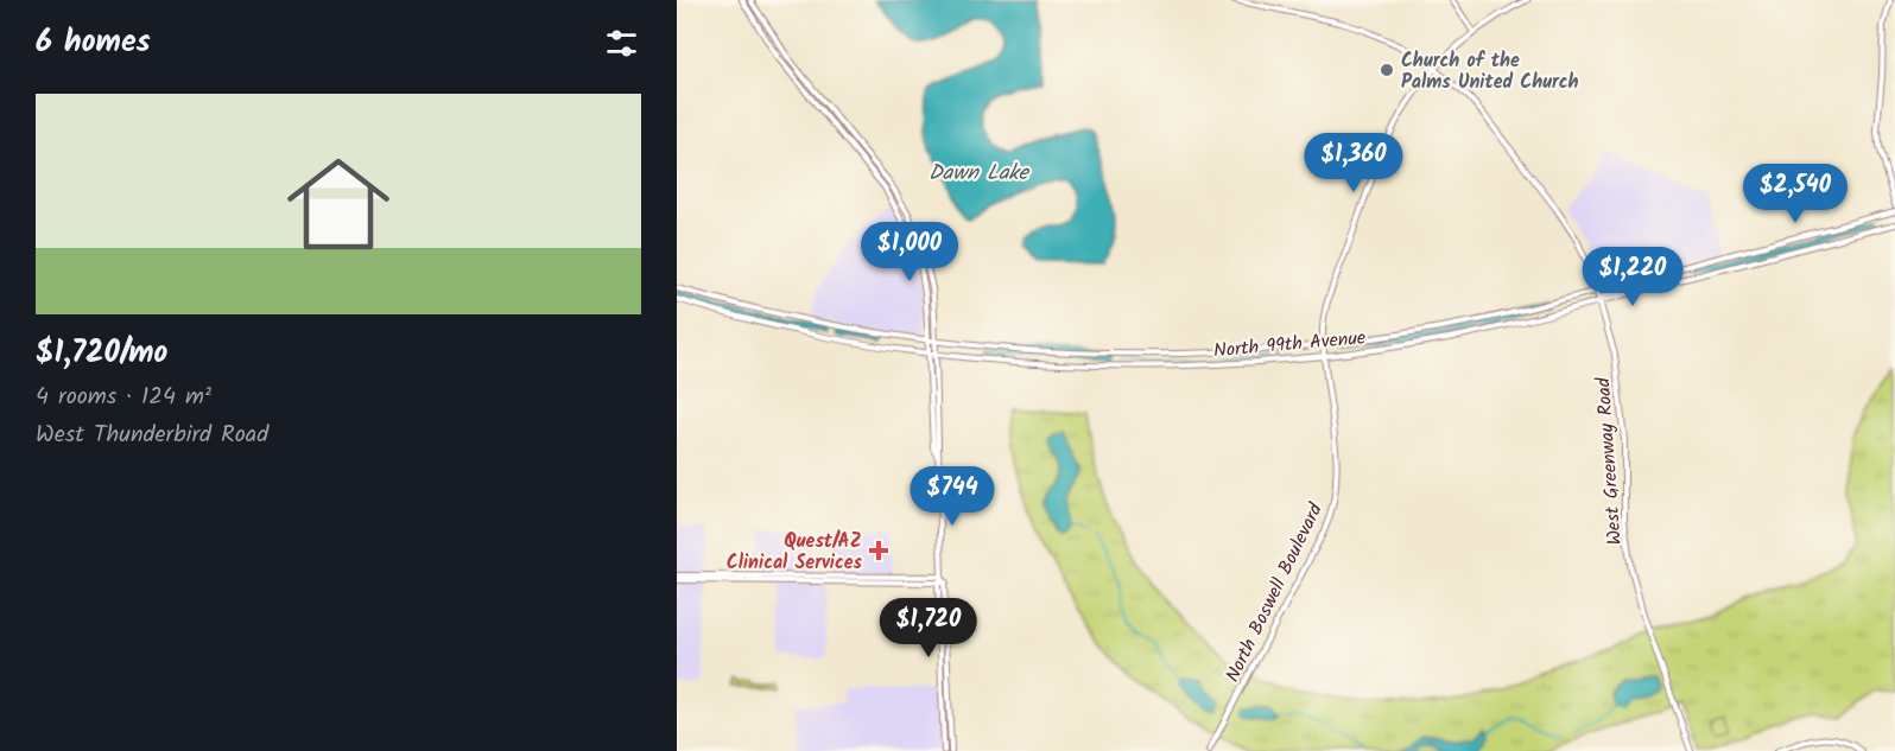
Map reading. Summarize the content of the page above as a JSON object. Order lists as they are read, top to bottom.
{
  "streets": {
    "street": ["North 99th Avenue", "West Greenway Road", "North Boswell Boulevard"]
  },
  "crossings": [
    ["North 99th Avenue", "West Greenway Road"],
    ["North 99th Avenue", "North Boswell Boulevard"],
    ["West Greenway Road", "North Boswell Boulevard"]
  ],
  "water": ["Dawn Lake"],
  "places": {
    "other": ["Church of the Palms United Church"],
    "health": ["Quest/AZ Clinical Services"]
  },
  "page": {
    "heading": "6 homes",
    "list": [
      {
        "name": "$1,720/mo",
        "note": "4 rooms · 124 m² · West Thunderbird Road"
      }
    ],
    "price": [
      "$1,360",
      "$2,540",
      "$1,000",
      "$1,220",
      "$744",
      "$1,720"
    ]
  }
}
